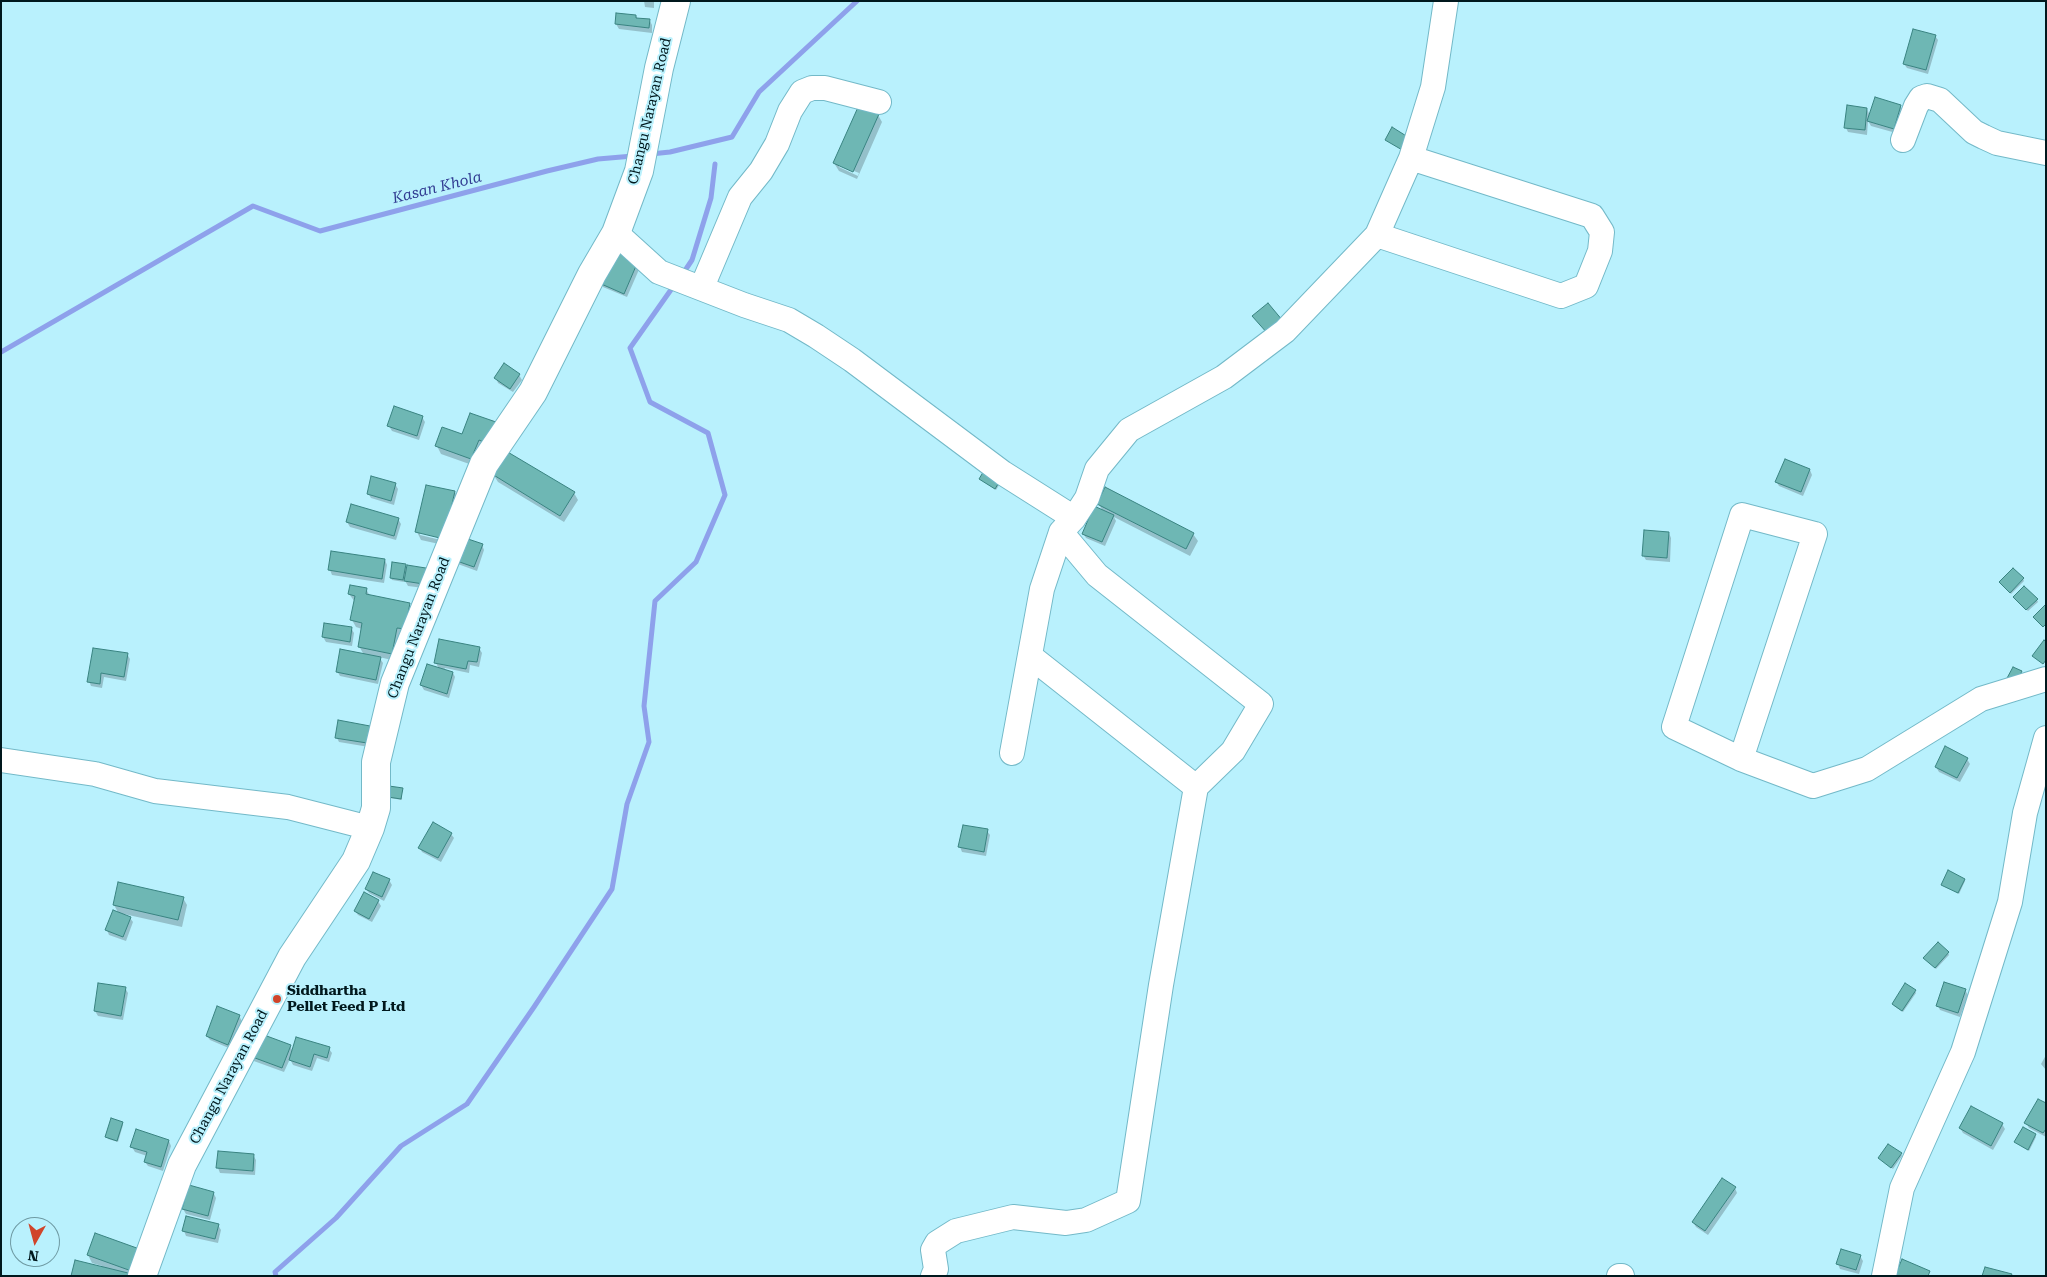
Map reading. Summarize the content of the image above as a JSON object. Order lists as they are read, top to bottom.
{
  "streets": {
    "main road": ["Changu Narayan Road"]
  },
  "water": ["Kasan Khola"],
  "places": ["Siddhartha Pellet Feed P Ltd"],
  "north": "bottom"
}
